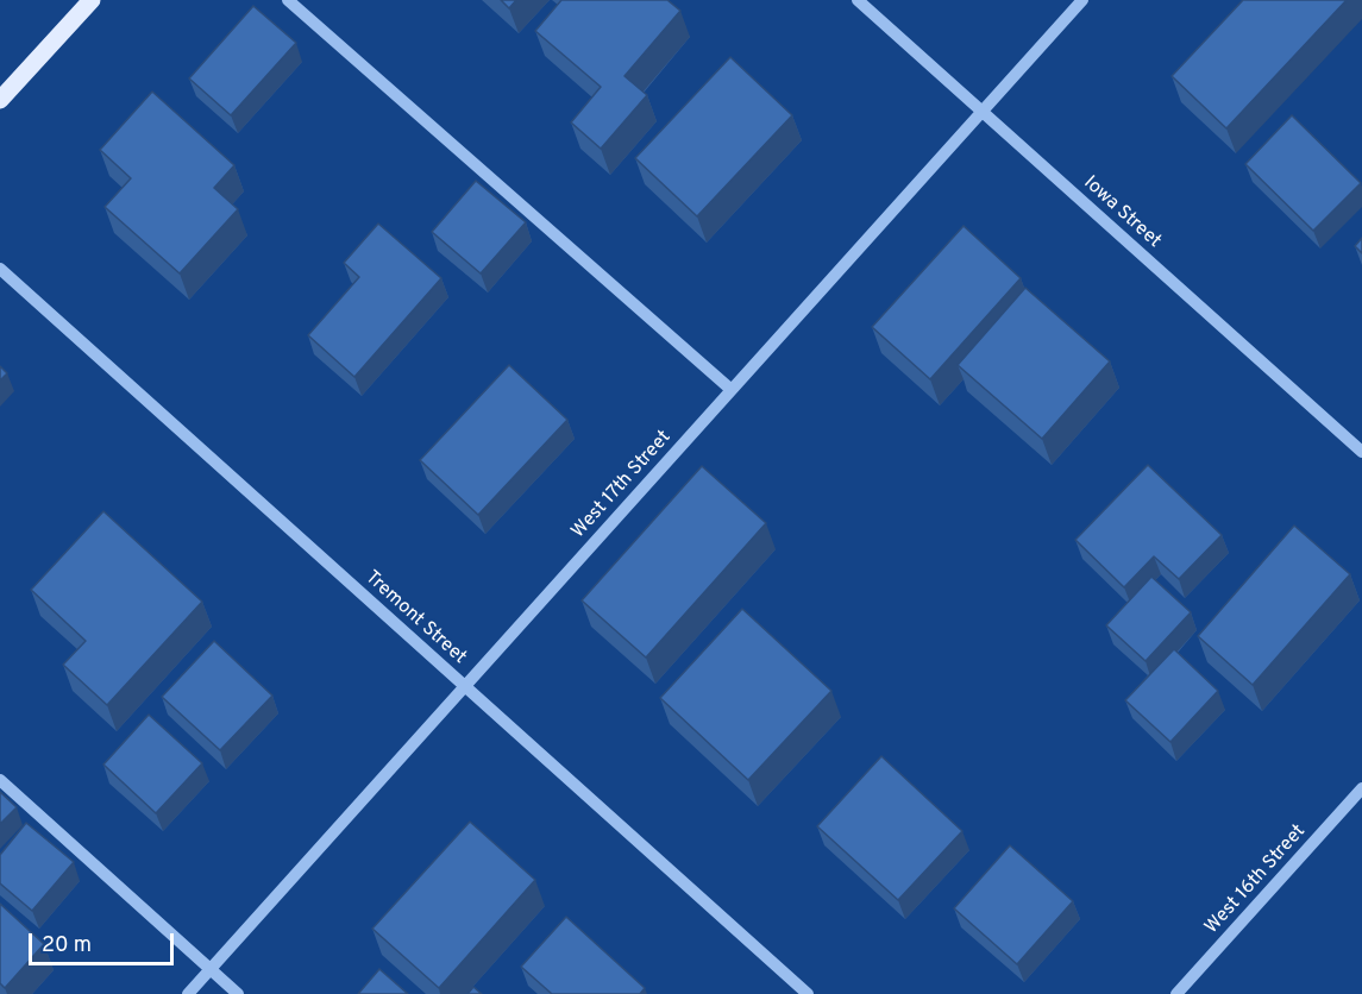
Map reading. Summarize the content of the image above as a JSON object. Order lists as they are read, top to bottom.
{
  "streets": {
    "street": [
      "Iowa Street",
      "West 17th Street",
      "Tremont Street",
      "West 16th Street"
    ]
  },
  "crossings": [
    ["Iowa Street", "West 17th Street"],
    ["West 17th Street", "Tremont Street"]
  ],
  "scale_bar": "20 m"
}
